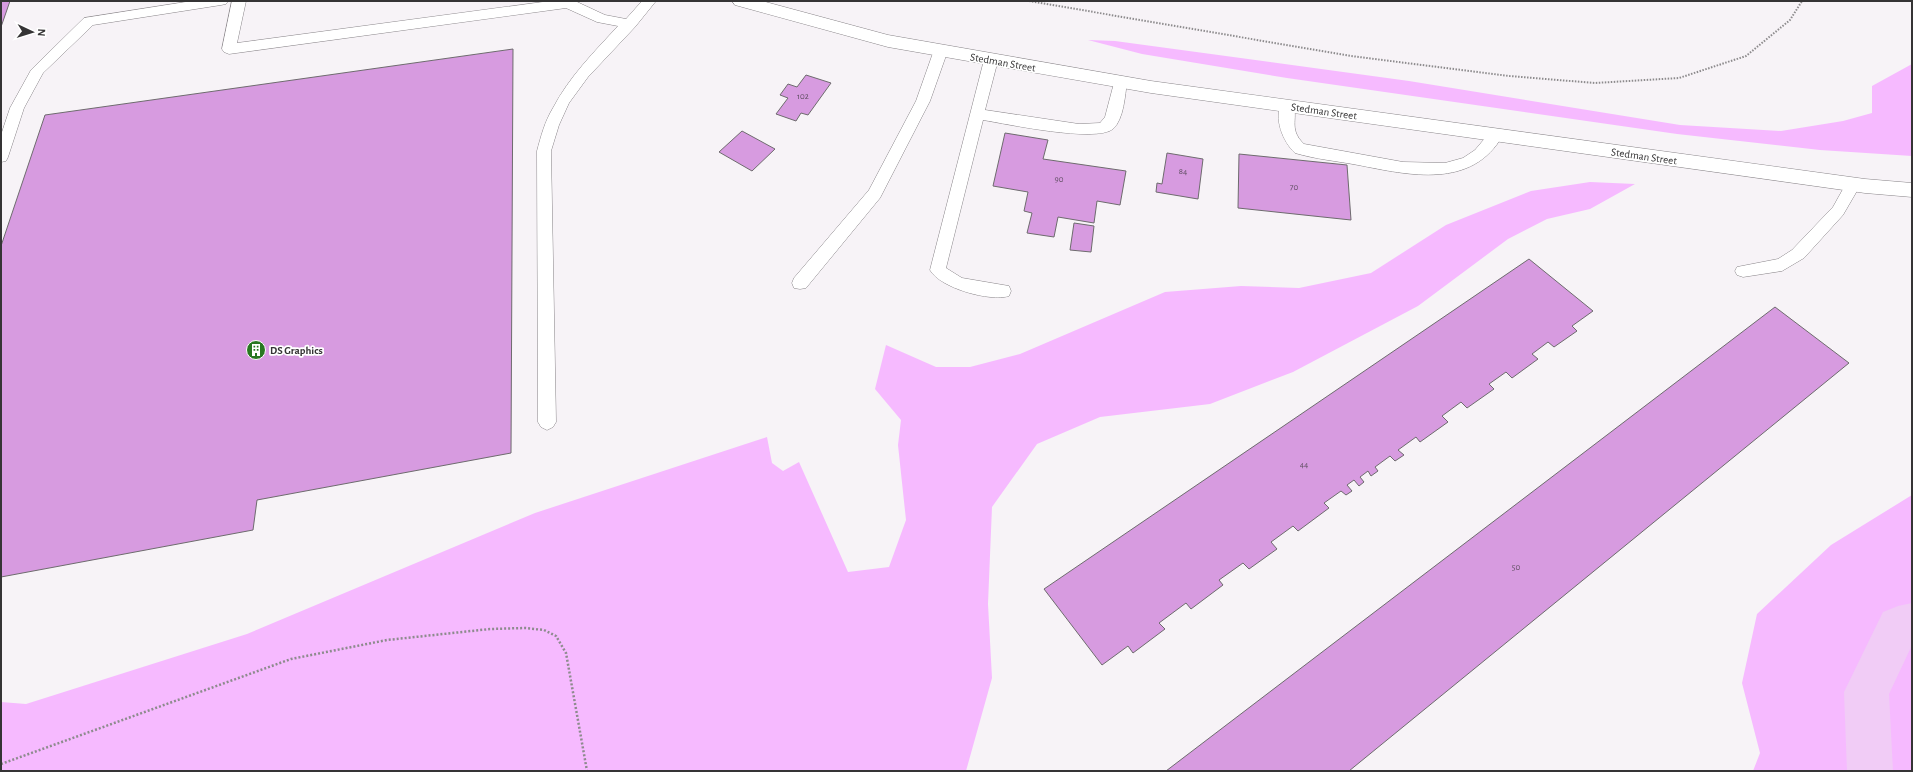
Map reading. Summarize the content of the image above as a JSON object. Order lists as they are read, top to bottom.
{
  "streets": {
    "main road": ["Stedman Street"]
  },
  "places": {
    "building": ["DS Graphics"]
  },
  "house_numbers": [
    "102",
    "84",
    "90",
    "70",
    "44",
    "50"
  ],
  "north": "right"
}
